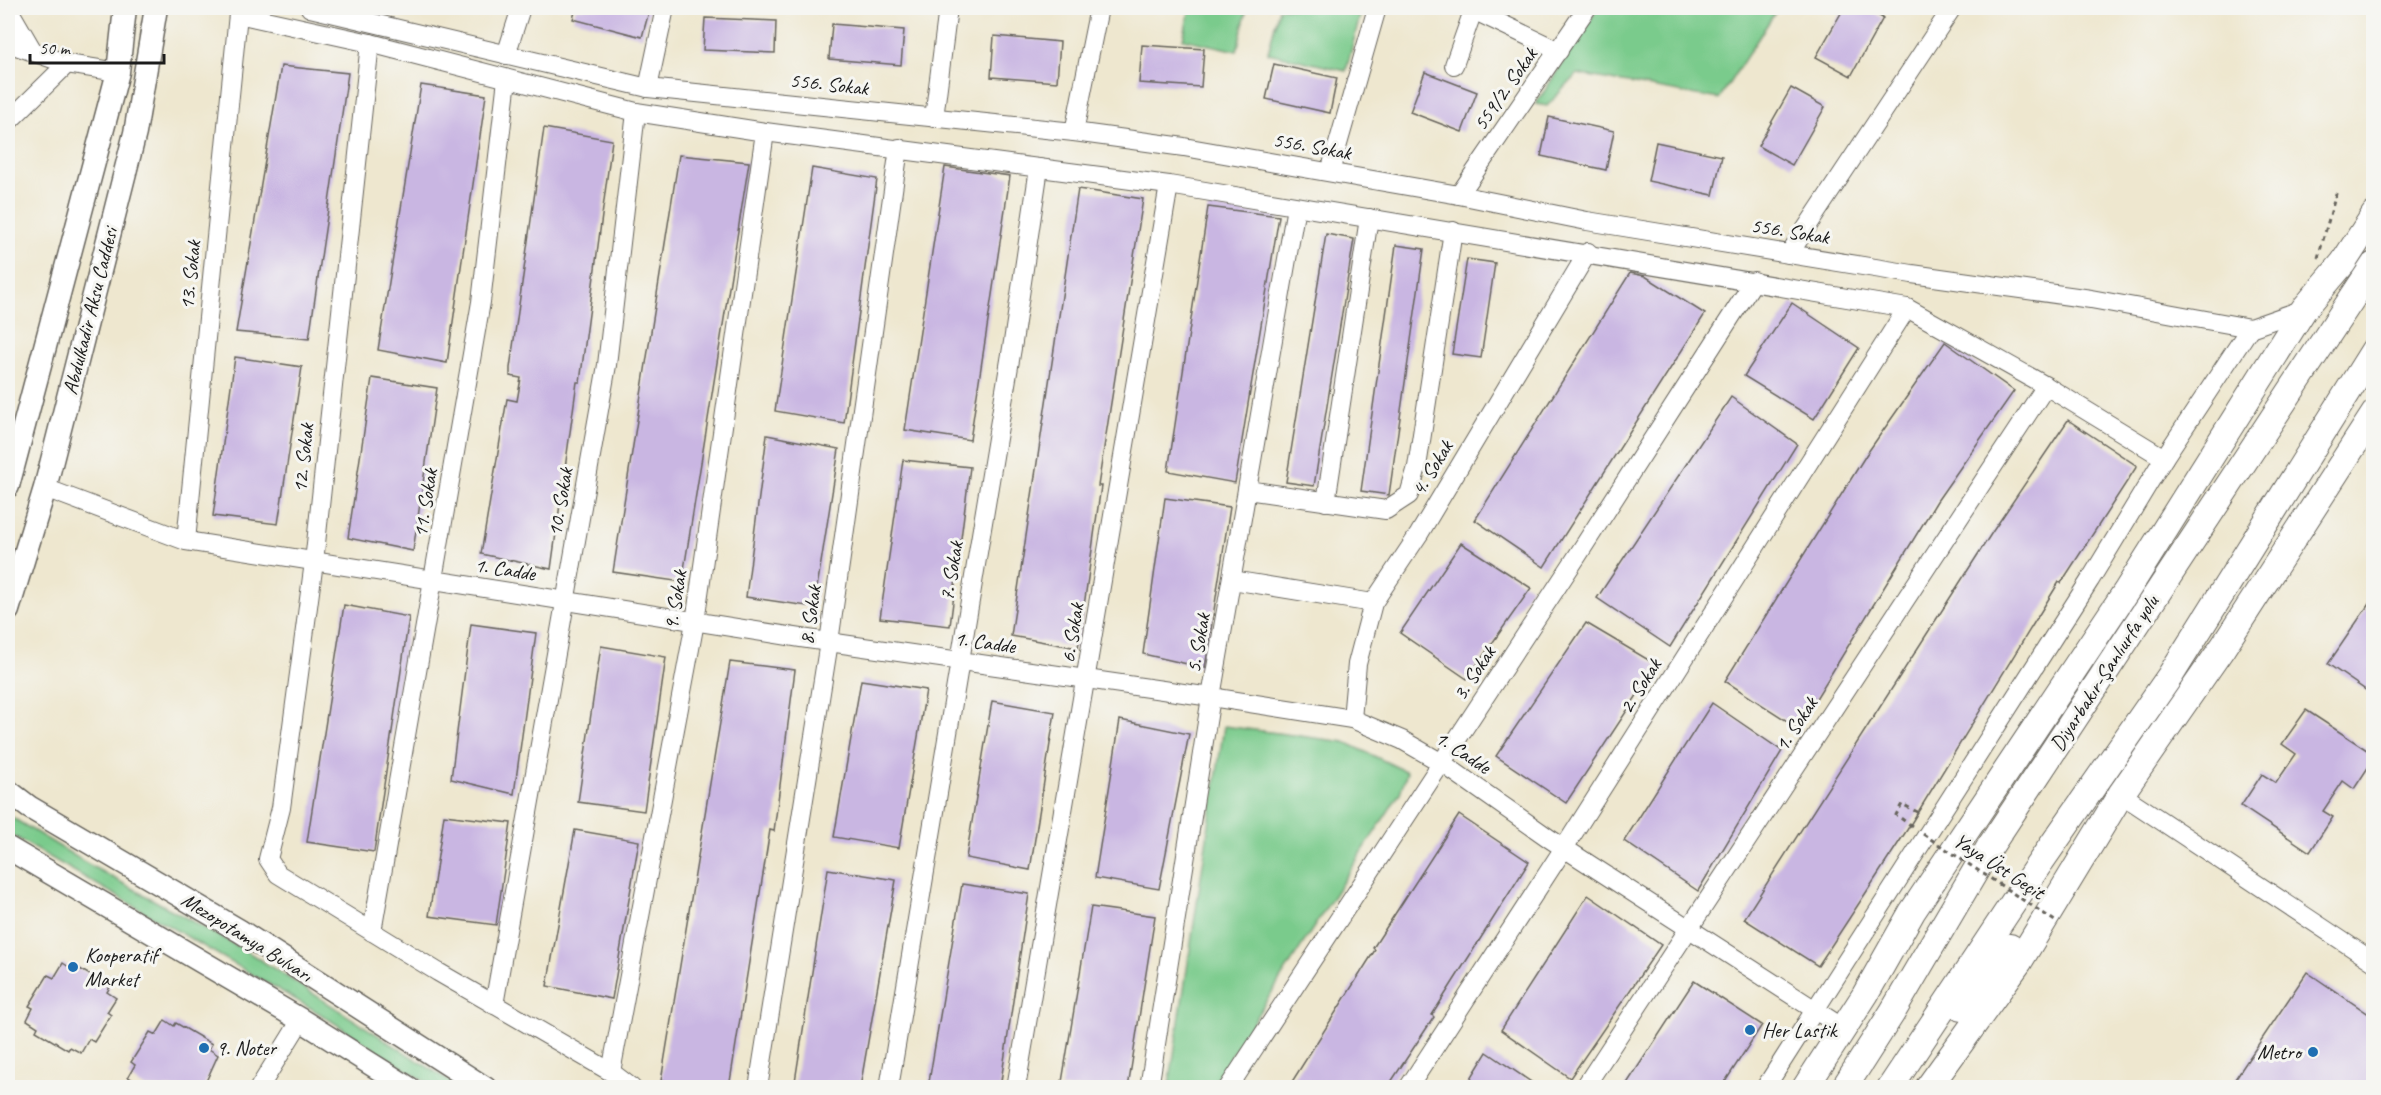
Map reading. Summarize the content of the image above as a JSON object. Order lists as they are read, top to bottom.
{
  "streets": {
    "highway": ["Diyarbakır-Şanlıurfa yolu"],
    "main road": ["Abdulkadir Aksu Caddesi", "Mezopotamya Bulvarı"],
    "street": [
      "556. Sokak",
      "559/2. Sokak",
      "13. Sokak",
      "12. Sokak",
      "4. Sokak",
      "10. Sokak",
      "11. Sokak",
      "1. Cadde",
      "7. Sokak",
      "9. Sokak",
      "8. Sokak",
      "6. Sokak",
      "5. Sokak",
      "3. Sokak",
      "2. Sokak",
      "1. Sokak"
    ],
    "path": ["Yaya Üst Geçit"]
  },
  "crossings": [
    ["556. Sokak", "559/2. Sokak"],
    ["13. Sokak", "12. Sokak"],
    ["13. Sokak", "1. Cadde"],
    ["Abdulkadir Aksu Caddesi", "1. Cadde"],
    ["12. Sokak", "11. Sokak"],
    ["12. Sokak", "1. Cadde"],
    ["4. Sokak", "1. Cadde"],
    ["10. Sokak", "1. Cadde"],
    ["11. Sokak", "1. Cadde"],
    ["1. Cadde", "7. Sokak"],
    ["1. Cadde", "9. Sokak"],
    ["1. Cadde", "8. Sokak"],
    ["1. Cadde", "6. Sokak"],
    ["1. Cadde", "5. Sokak"],
    ["1. Cadde", "3. Sokak"],
    ["1. Cadde", "2. Sokak"],
    ["1. Cadde", "1. Sokak"]
  ],
  "places": [
    "Kooperatif Market",
    "Her Lastik",
    "9. Noter",
    "Metro"
  ],
  "scale_bar": "50 m"
}
